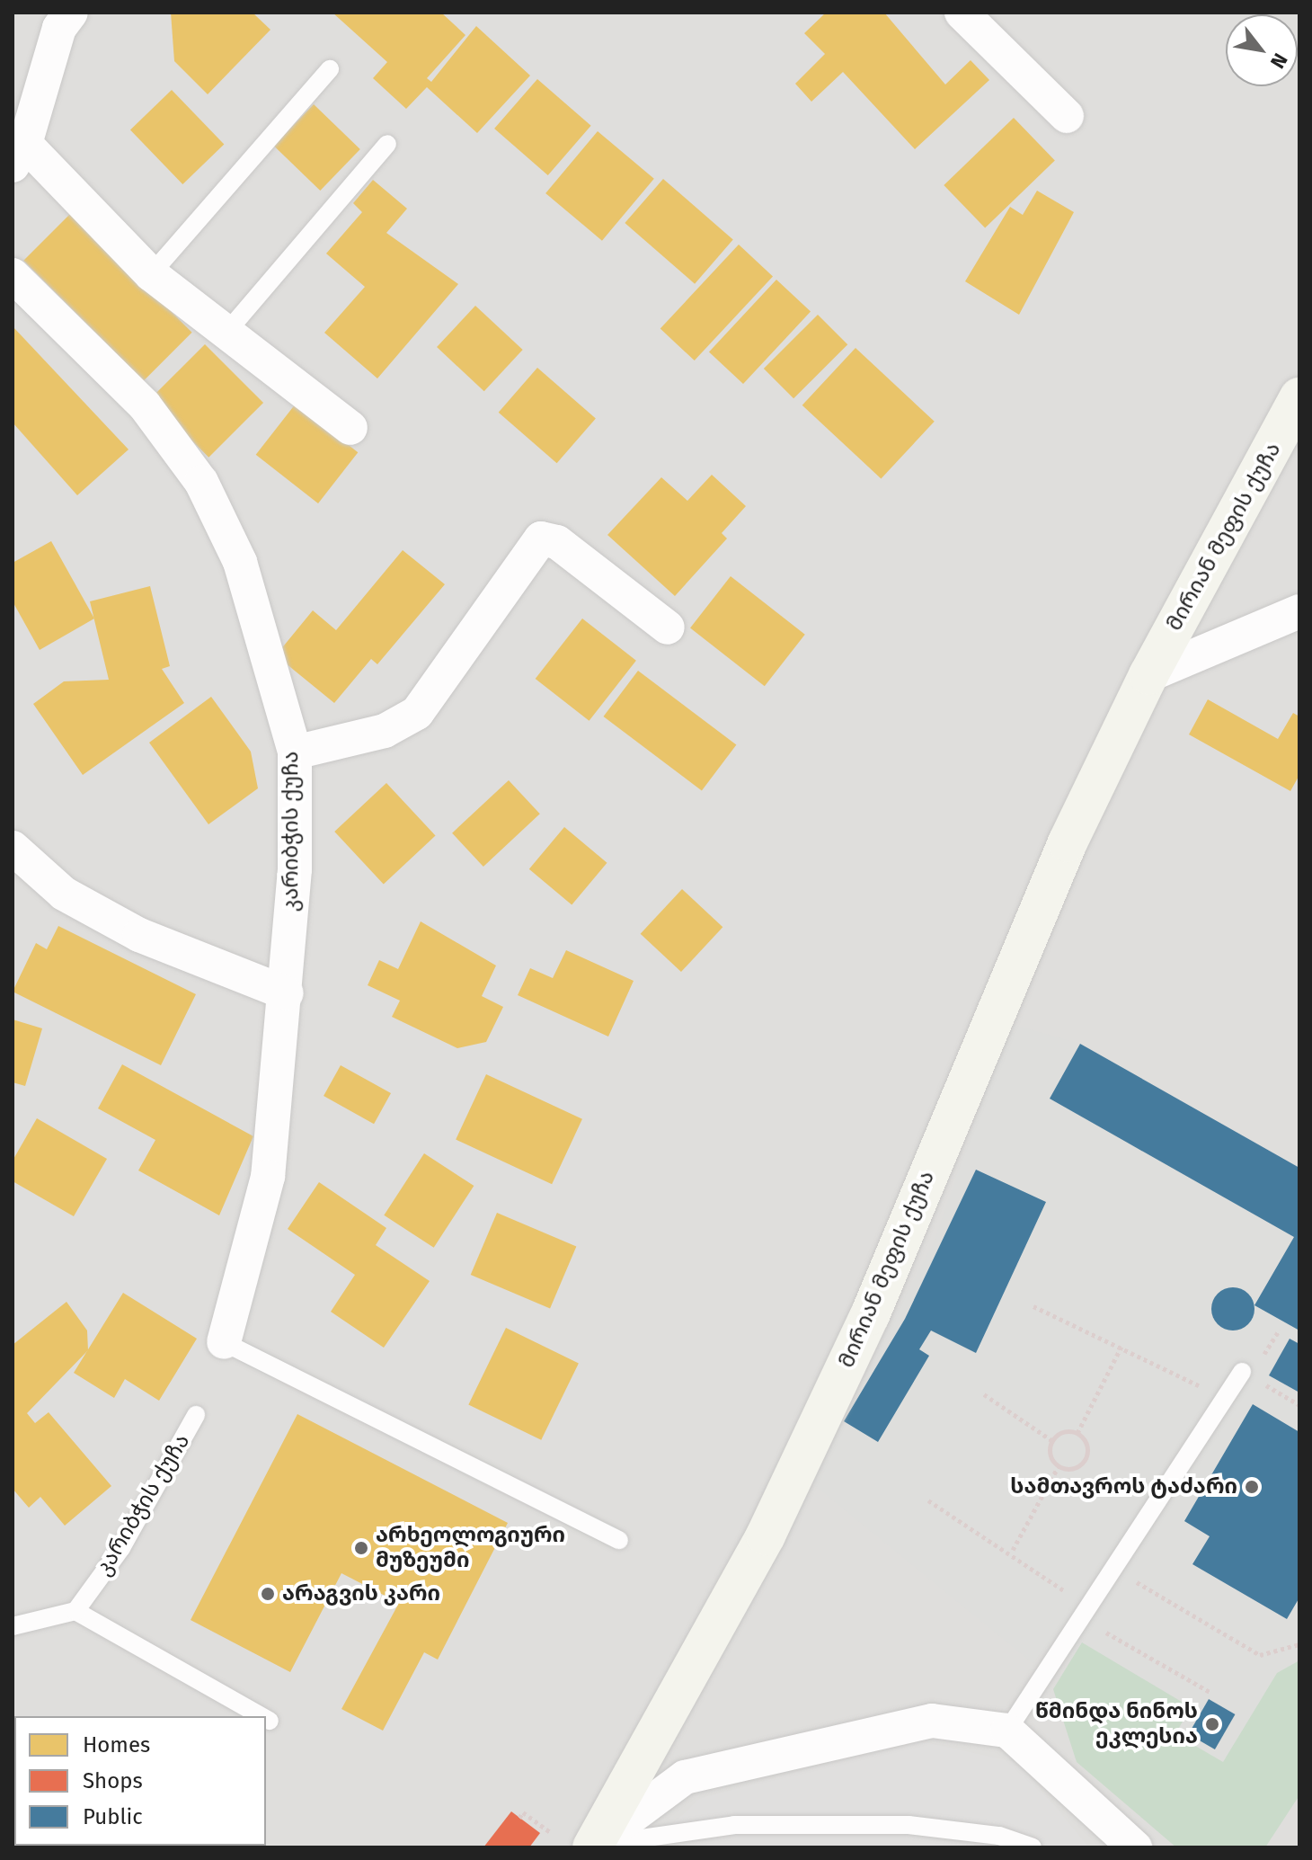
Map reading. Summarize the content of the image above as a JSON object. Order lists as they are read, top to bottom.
{
  "streets": {
    "street": ["მირიან მეფის ქუჩა", "კარიბჭის ქუჩა"]
  },
  "places": [
    "სამთავროს ტაძარი",
    "არხეოლოგიური მუზეუმი",
    "არაგვის კარი",
    "წმინდა ნინოს ეკლესია"
  ],
  "legend": ["Homes", "Shops", "Public"],
  "north": "bottom right"
}
